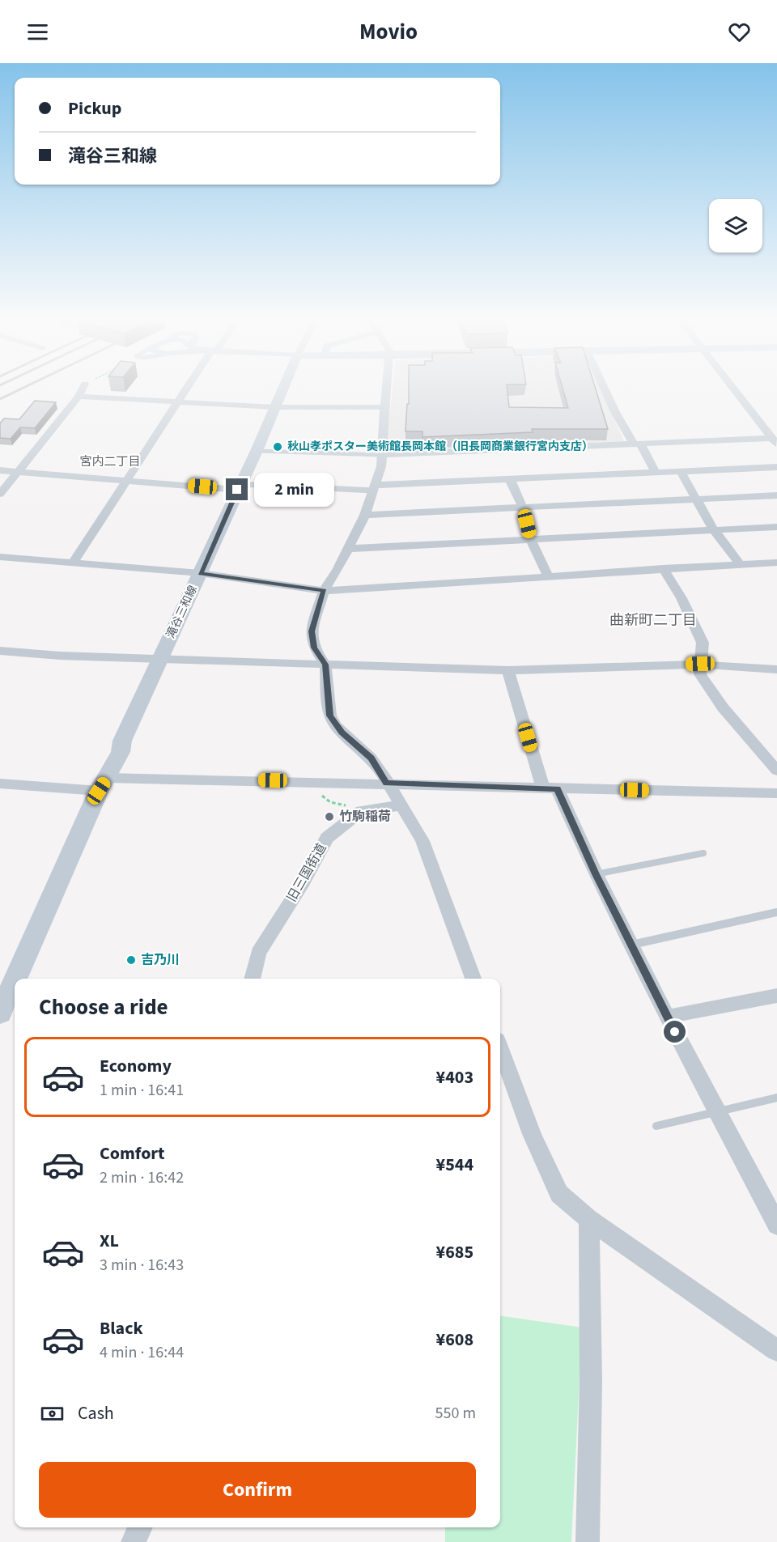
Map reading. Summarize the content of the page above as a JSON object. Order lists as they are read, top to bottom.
{
  "streets": {
    "main road": ["滝谷三和線"],
    "street": ["旧三国街道"]
  },
  "districts": ["宮内二丁目", "曲新町二丁目"],
  "places": ["秋山孝ポスター美術館長岡本館（旧長岡商業銀行宮内支店）", "竹駒稲荷", "吉乃川"],
  "page": {
    "header": "Movio",
    "banner": ["Pickup", "滝谷三和線"],
    "bubble": "2 min",
    "heading": "Choose a ride",
    "list": [
      {
        "name": "Economy",
        "note": "1 min · 16:41",
        "value": "¥403"
      },
      {
        "name": "Comfort",
        "note": "2 min · 16:42",
        "value": "¥544"
      },
      {
        "name": "XL",
        "note": "3 min · 16:43",
        "value": "¥685"
      },
      {
        "name": "Black",
        "note": "4 min · 16:44",
        "value": "¥608"
      }
    ],
    "pay": ["Cash", "550 m"],
    "buttons": "Confirm"
  }
}
